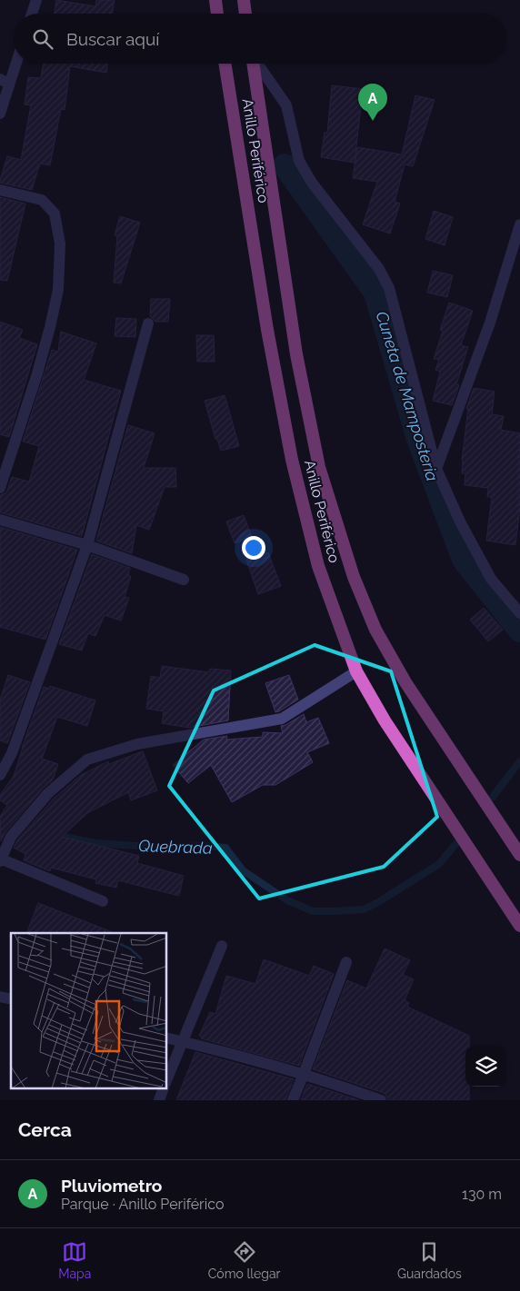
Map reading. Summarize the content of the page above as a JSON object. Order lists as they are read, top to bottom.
{
  "streets": {
    "highway": ["Anillo Periférico"]
  },
  "water": ["Cuneta de Mamposteria", "Quebrada"],
  "page": {
    "search": "Buscar aquí",
    "pins": "A",
    "heading": "Cerca",
    "list": [
      {
        "mark": "A",
        "name": "Pluviometro",
        "note": "Parque · Anillo Periférico",
        "value": "130 m"
      }
    ],
    "nav": ["Mapa", "Cómo llegar", "Guardados"]
  }
}
